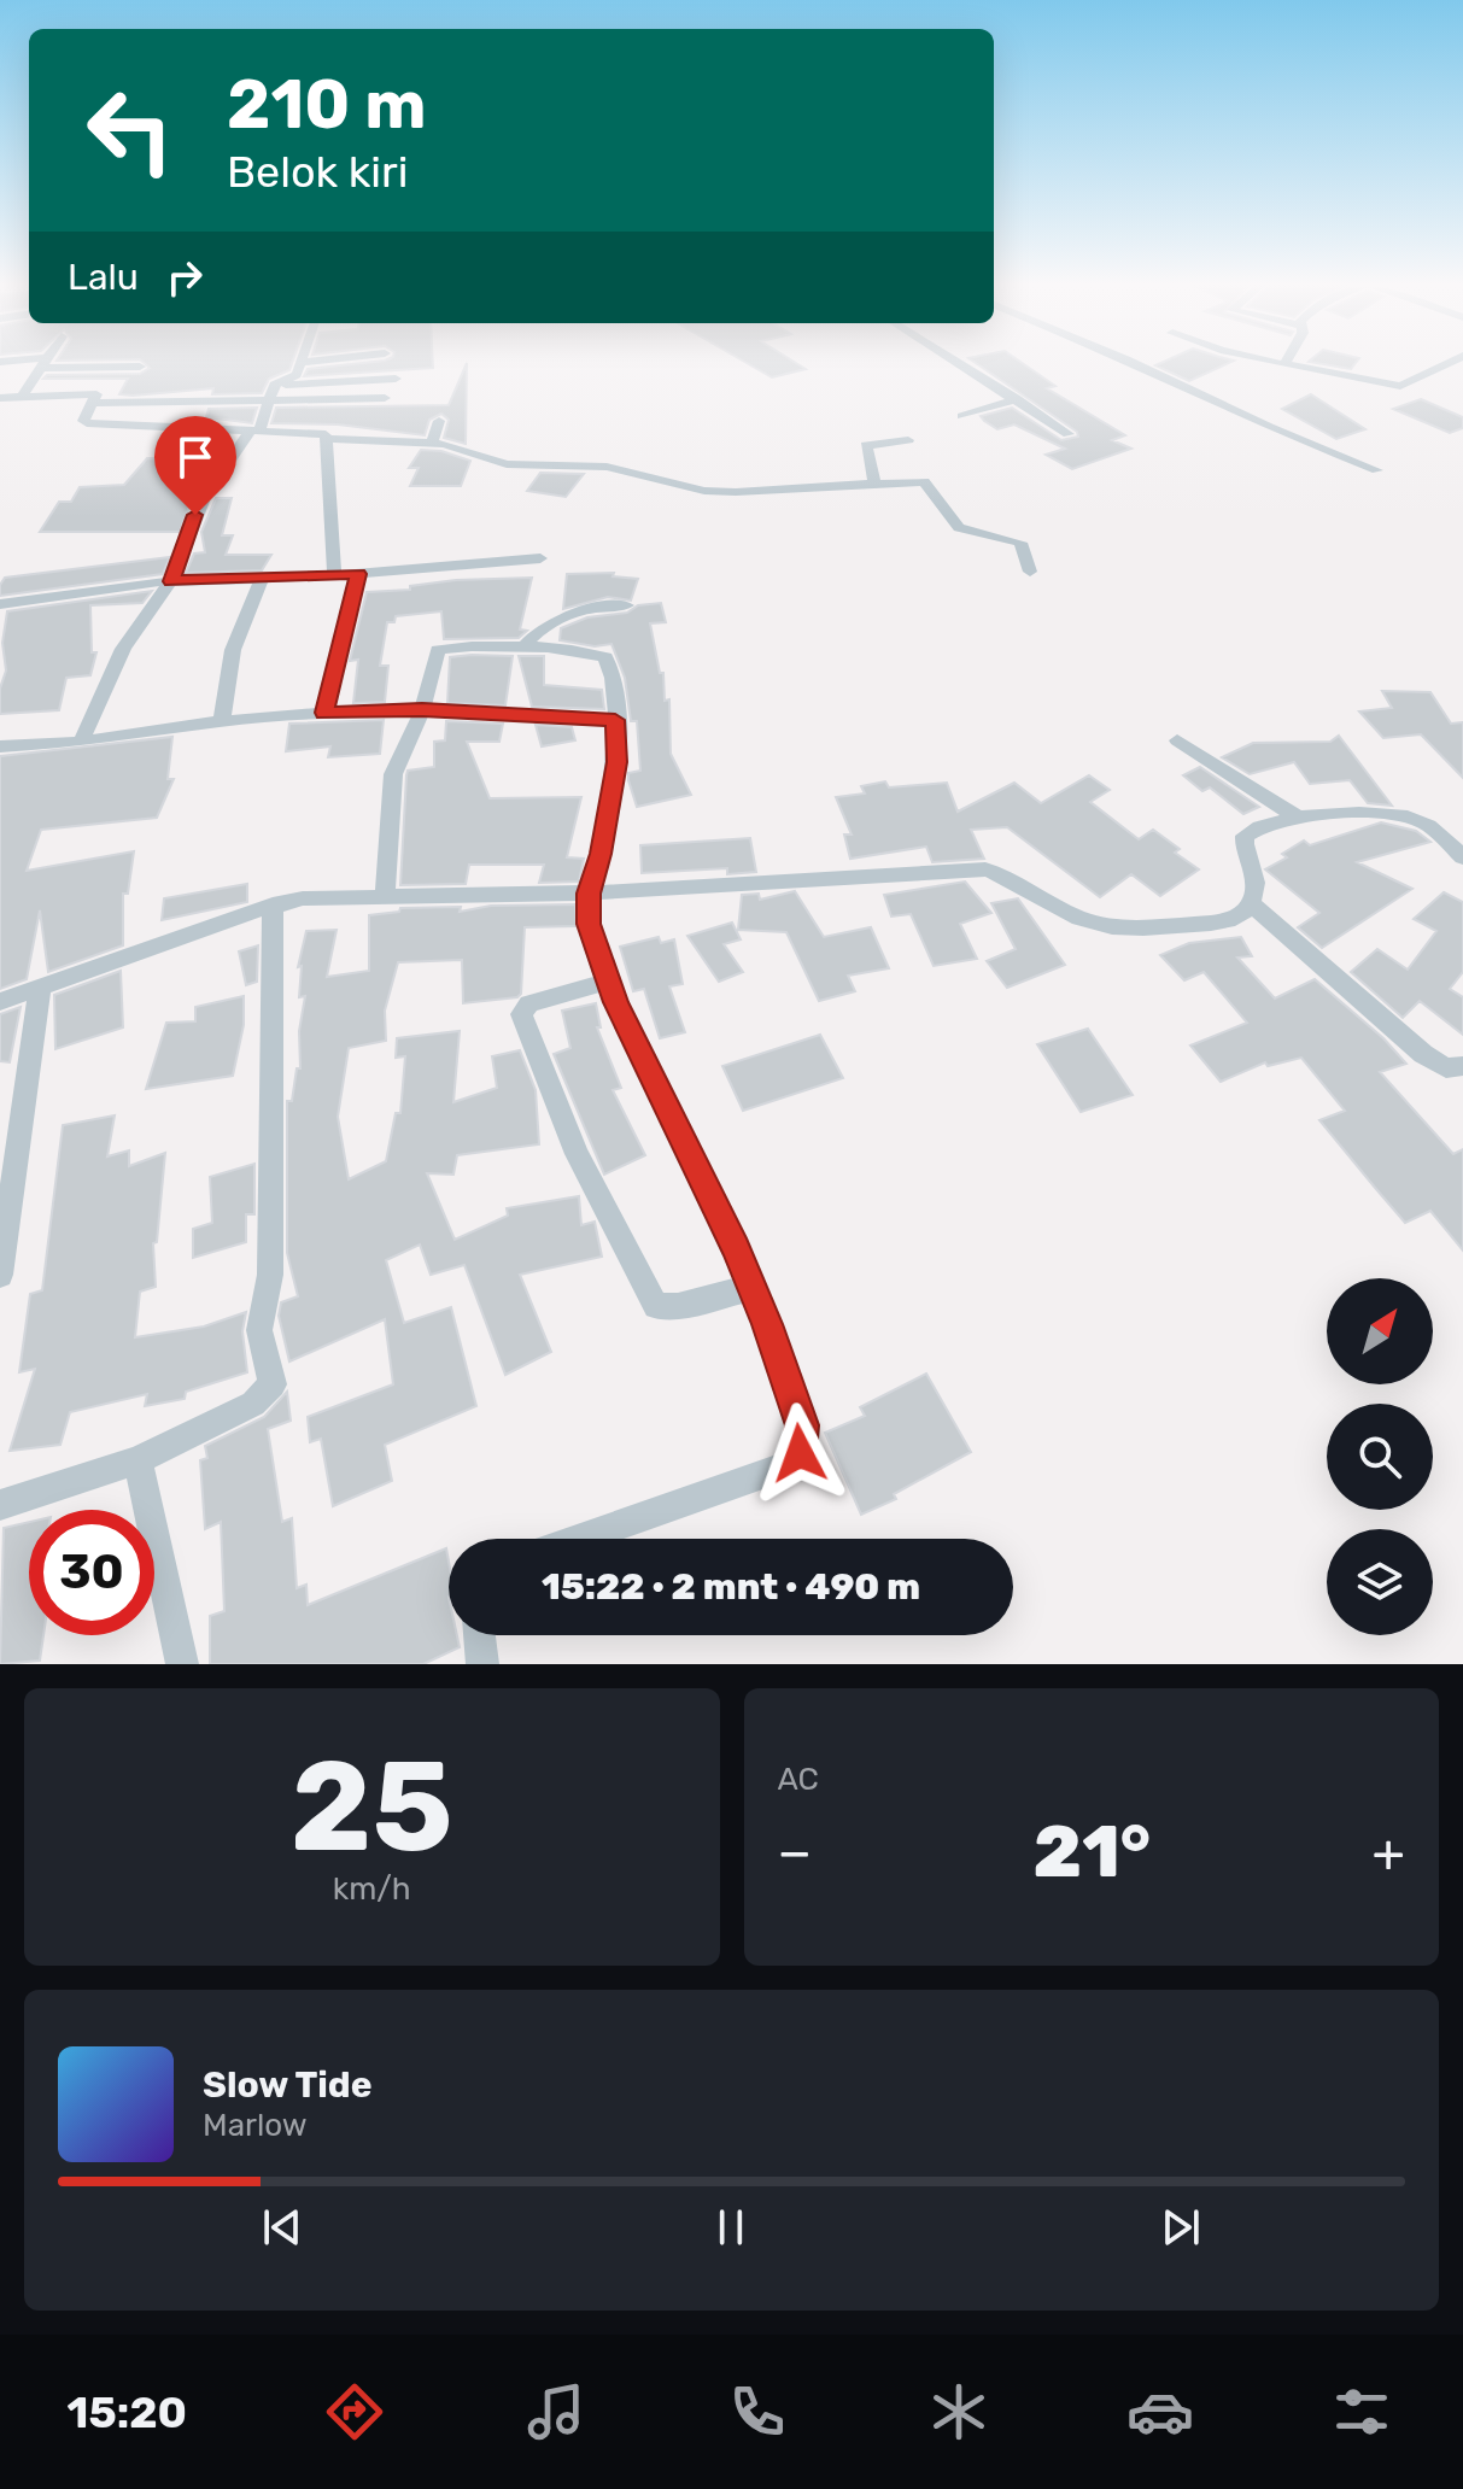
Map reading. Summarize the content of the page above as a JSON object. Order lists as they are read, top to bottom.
{
  "north": "top right",
  "page": {
    "turn": ["210 m", "Belok kiri"],
    "then": "Lalu",
    "limit": "30",
    "trip": "15:22 · 2 mnt · 490 m",
    "tile": [
      ["25", "km/h"],
      "AC"
    ],
    "heat": ["−", "21°", "+"],
    "song": ["Slow Tide", "Marlow"],
    "tabs": "15:20"
  }
}
